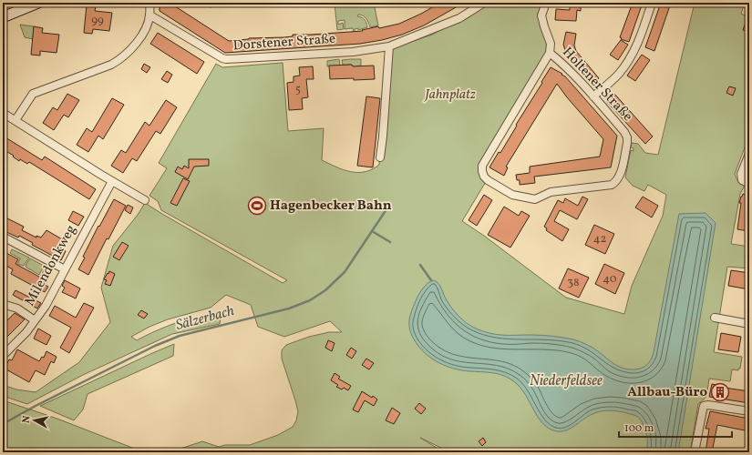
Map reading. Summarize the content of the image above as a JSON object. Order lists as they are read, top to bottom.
{
  "streets": {
    "street": ["Dorstener Straße", "Holtener Straße", "Milendonkweg"]
  },
  "water": ["Sälzerbach", "Niederfeldsee"],
  "parks": ["Jahnplatz"],
  "places": {
    "sports": ["Hagenbecker Bahn"],
    "building": ["Allbau-Büro"]
  },
  "house_numbers": [
    "99",
    "5",
    "42",
    "40",
    "38"
  ],
  "scale_bar": "100 m",
  "north": "left"
}
